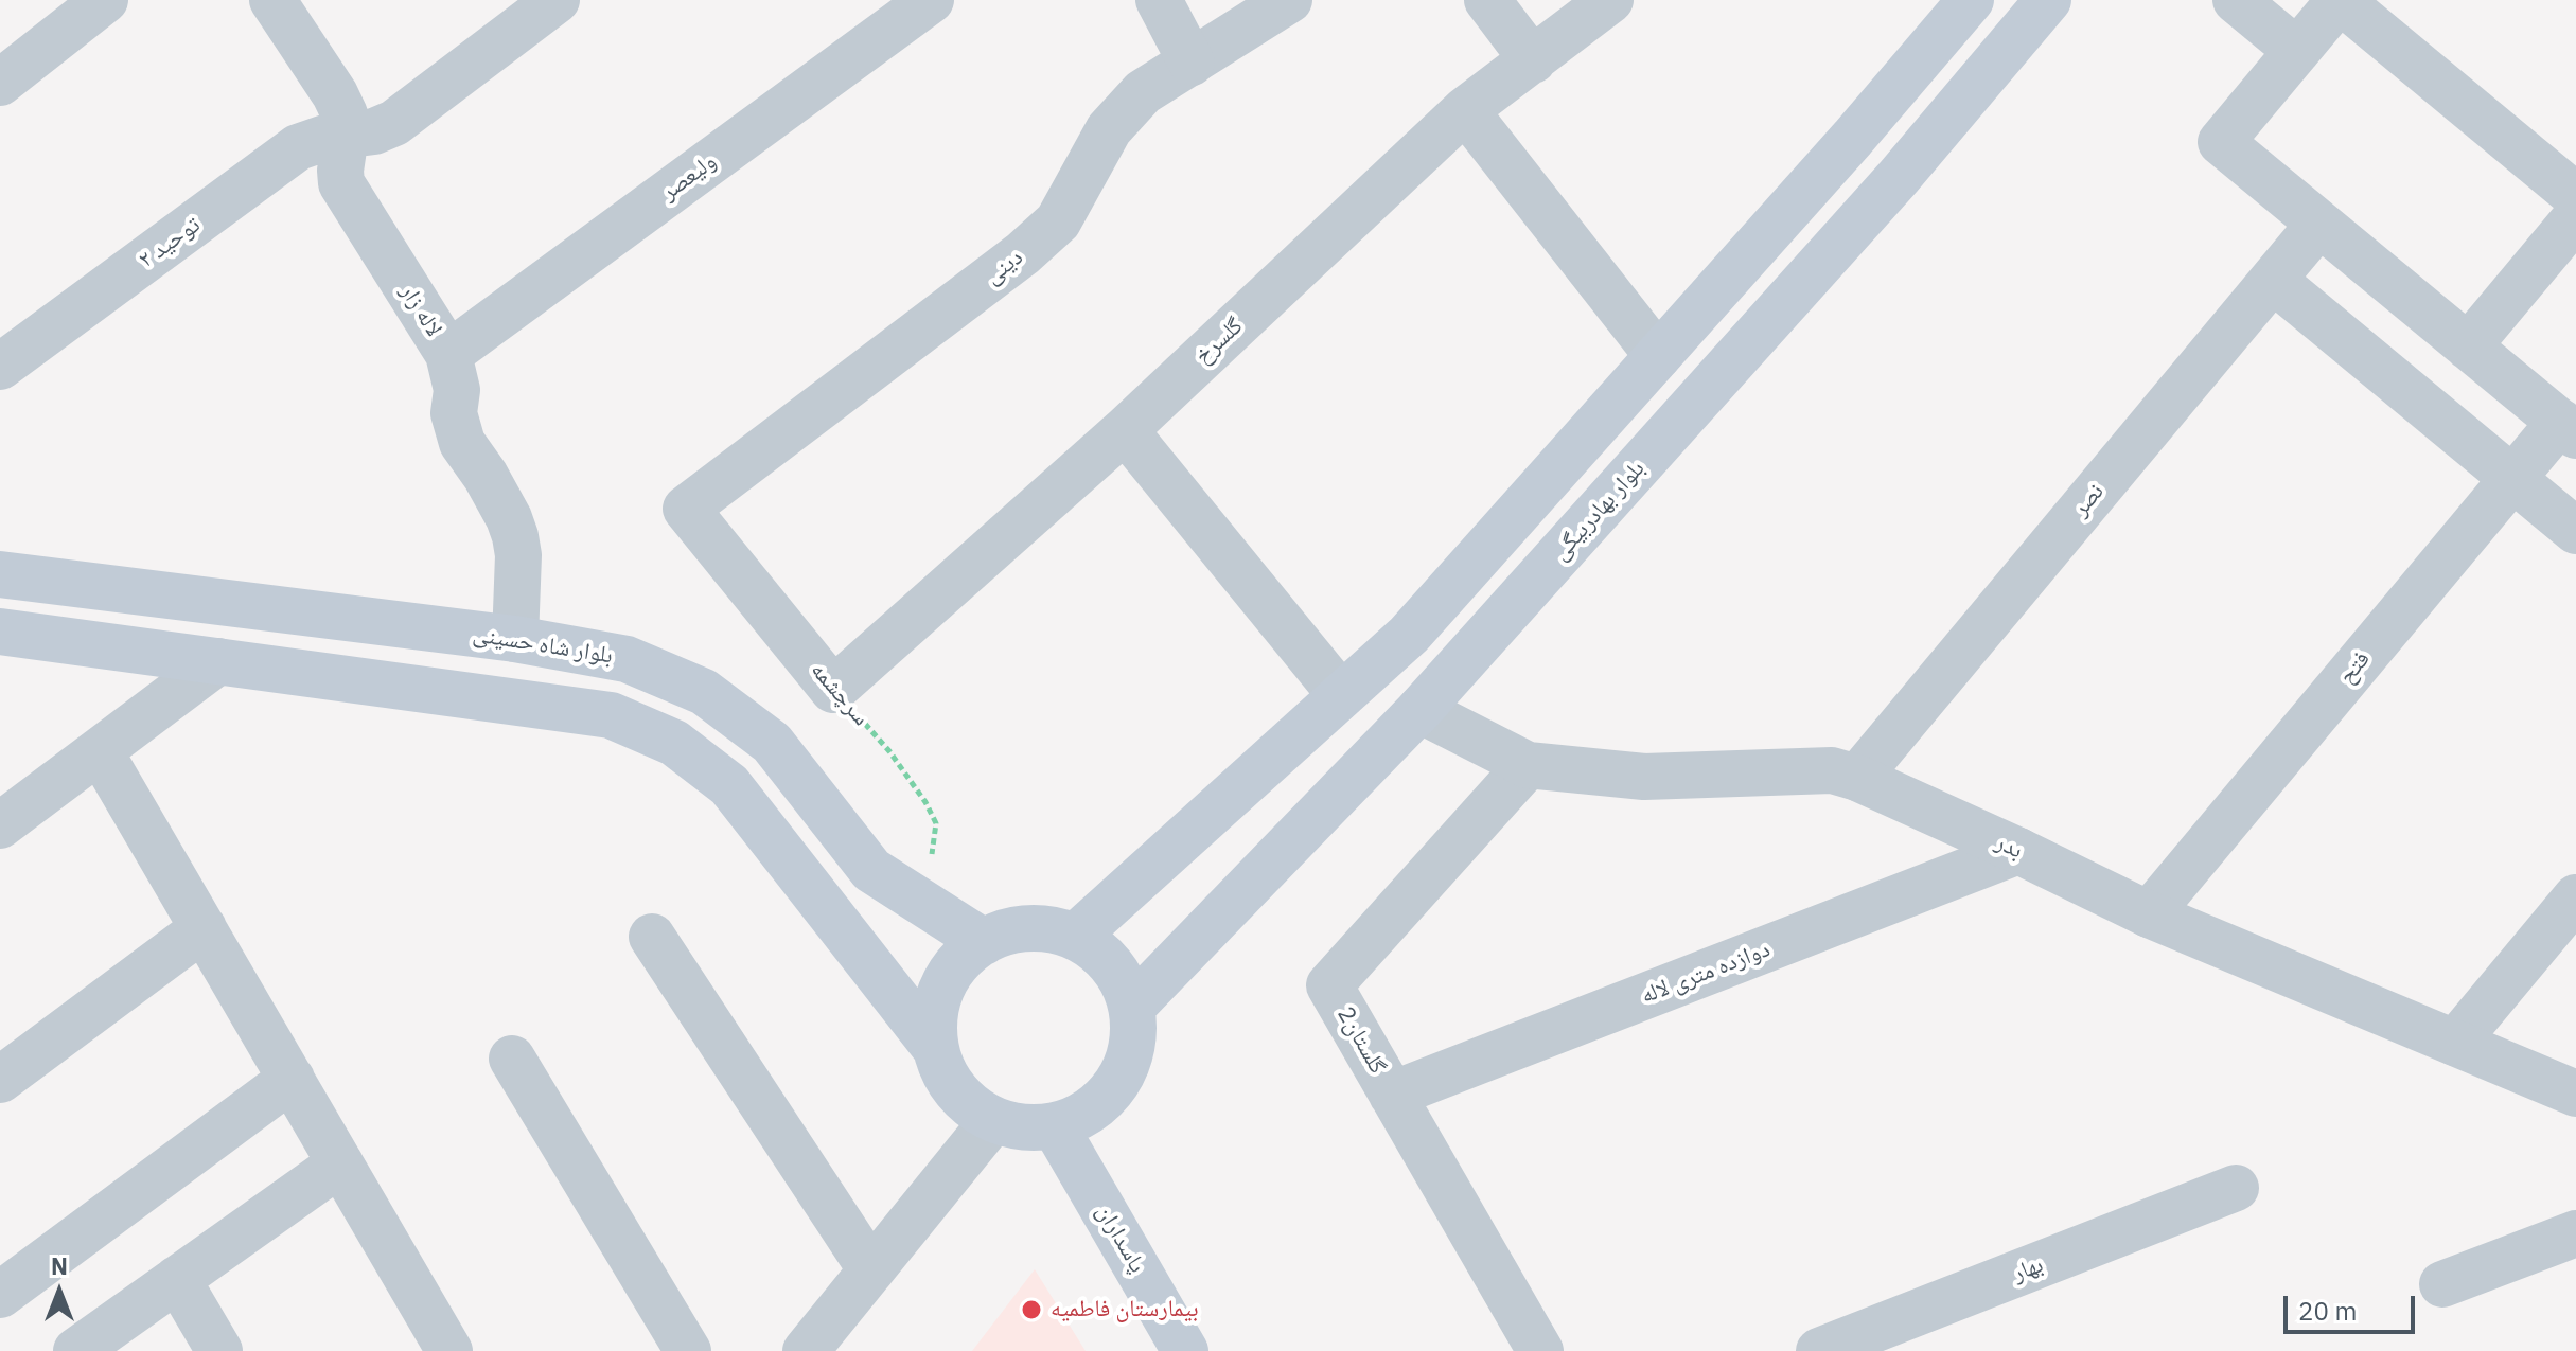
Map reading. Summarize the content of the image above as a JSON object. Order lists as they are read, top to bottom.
{
  "streets": {
    "main road": ["بلوار بهادربیگی", "بلوار شاه حسینی", "پاسداران"],
    "street": [
      "ولیعصر",
      "توحید ۲",
      "دینی",
      "لاله زار",
      "گلسرخ",
      "نصر",
      "فتح",
      "سرچشمه",
      "بدر",
      "دوازده متری لاله",
      "گلستان2",
      "بهار"
    ]
  },
  "crossings": [
    ["ولیعصر", "لاله زار"],
    ["توحید ۲", "لاله زار"],
    ["دینی", "سرچشمه"],
    ["لاله زار", "بلوار شاه حسینی"],
    ["گلسرخ", "سرچشمه"],
    ["نصر", "بدر"],
    ["بلوار بهادربیگی", "بلوار شاه حسینی"],
    ["بلوار بهادربیگی", "بدر"],
    ["بلوار بهادربیگی", "پاسداران"],
    ["بلوار شاه حسینی", "سرچشمه"],
    ["بلوار شاه حسینی", "پاسداران"],
    ["فتح", "بدر"],
    ["بدر", "دوازده متری لاله"],
    ["بدر", "گلستان2"],
    ["دوازده متری لاله", "گلستان2"]
  ],
  "places": ["بیمارستان فاطمیه"],
  "scale_bar": "20 m",
  "north": "top"
}
